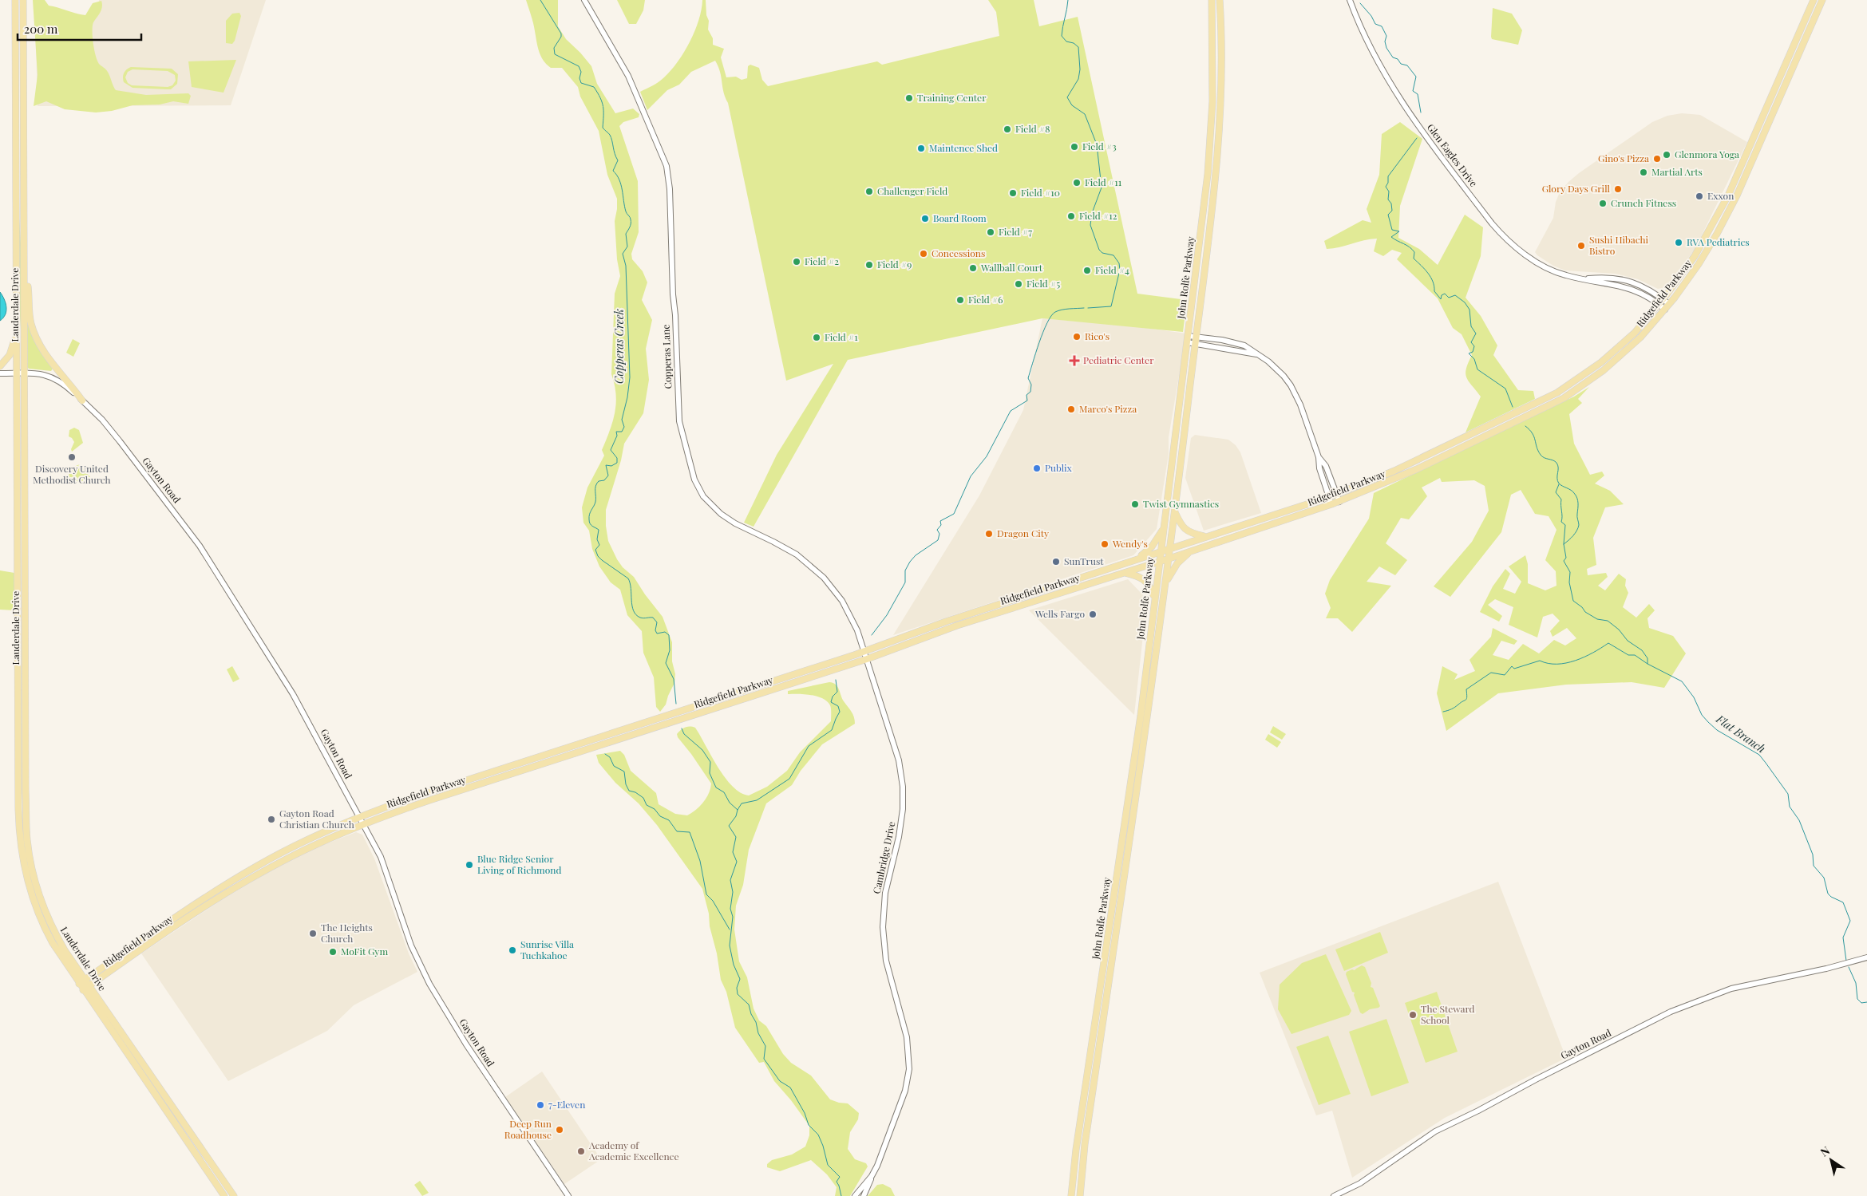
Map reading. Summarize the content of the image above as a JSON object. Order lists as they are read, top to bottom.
{
  "streets": {
    "main road": ["John Rolfe Parkway", "Ridgefield Parkway", "Lauderdale Drive"],
    "street": [
      "Glen Eagles Drive",
      "Copperas Lane",
      "Gayton Road",
      "Cambridge Drive"
    ]
  },
  "crossings": [
    ["Glen Eagles Drive", "Ridgefield Parkway"],
    ["John Rolfe Parkway", "Ridgefield Parkway"],
    ["Ridgefield Parkway", "Lauderdale Drive"],
    ["Ridgefield Parkway", "Copperas Lane"],
    ["Ridgefield Parkway", "Gayton Road"],
    ["Ridgefield Parkway", "Cambridge Drive"],
    ["Lauderdale Drive", "Gayton Road"],
    ["Copperas Lane", "Cambridge Drive"]
  ],
  "water": ["Copperas Creek", "Flat Branch"],
  "places": {
    "other": [
      "Training Center",
      "Field #8",
      "Field #3",
      "Maintence Shed",
      "Glenmora Yoga",
      "Gino's Pizza",
      "Martial Arts",
      "Field #11",
      "Glory Days Grill",
      "Challenger Field",
      "Field #10",
      "Exxon",
      "Crunch Fitness",
      "Field #12",
      "Board Room",
      "Field #7",
      "RVA Pediatrics",
      "Sushi Hibachi Bistro",
      "Concessions",
      "Field #2",
      "Field #9",
      "Wallball Court",
      "Field #4",
      "Field #5",
      "Field #6",
      "Rico's",
      "Field #1",
      "Marco's Pizza",
      "Discovery United Methodist Church",
      "Publix",
      "Twist Gymnastics",
      "Dragon City",
      "Wendy's",
      "SunTrust",
      "Wells Fargo",
      "Gayton Road Christian Church",
      "Blue Ridge Senior Living of Richmond",
      "The Heights Church",
      "Sunrise Villa Tuchkahoe",
      "MoFit Gym",
      "The Steward School",
      "7-Eleven",
      "Deep Run Roadhouse",
      "Academy of Academic Excellence"
    ],
    "health": ["Pediatric Center"]
  },
  "scale_bar": "200 m",
  "north": "top left"
}
